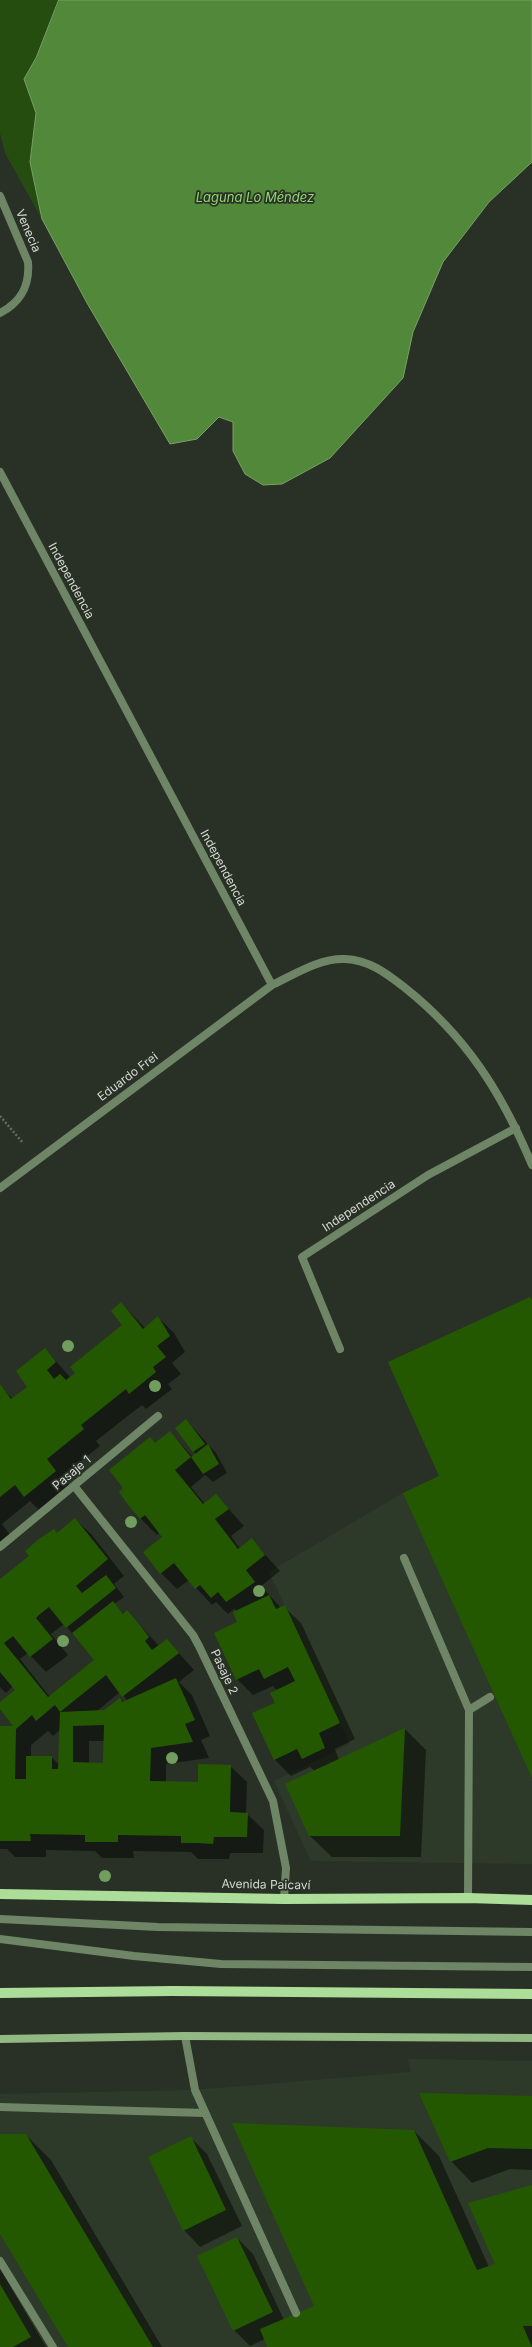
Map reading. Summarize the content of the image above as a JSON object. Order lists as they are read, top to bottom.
{
  "streets": {
    "main road": ["Avenida Paicaví"],
    "street": [
      "Venecia",
      "Independencia",
      "Eduardo Frei",
      "Pasaje 1",
      "Pasaje 2"
    ]
  },
  "crossings": [
    ["Independencia", "Eduardo Frei"],
    ["Pasaje 1", "Pasaje 2"],
    ["Pasaje 2", "Avenida Paicaví"]
  ],
  "water": ["Laguna Lo Méndez"]
}
